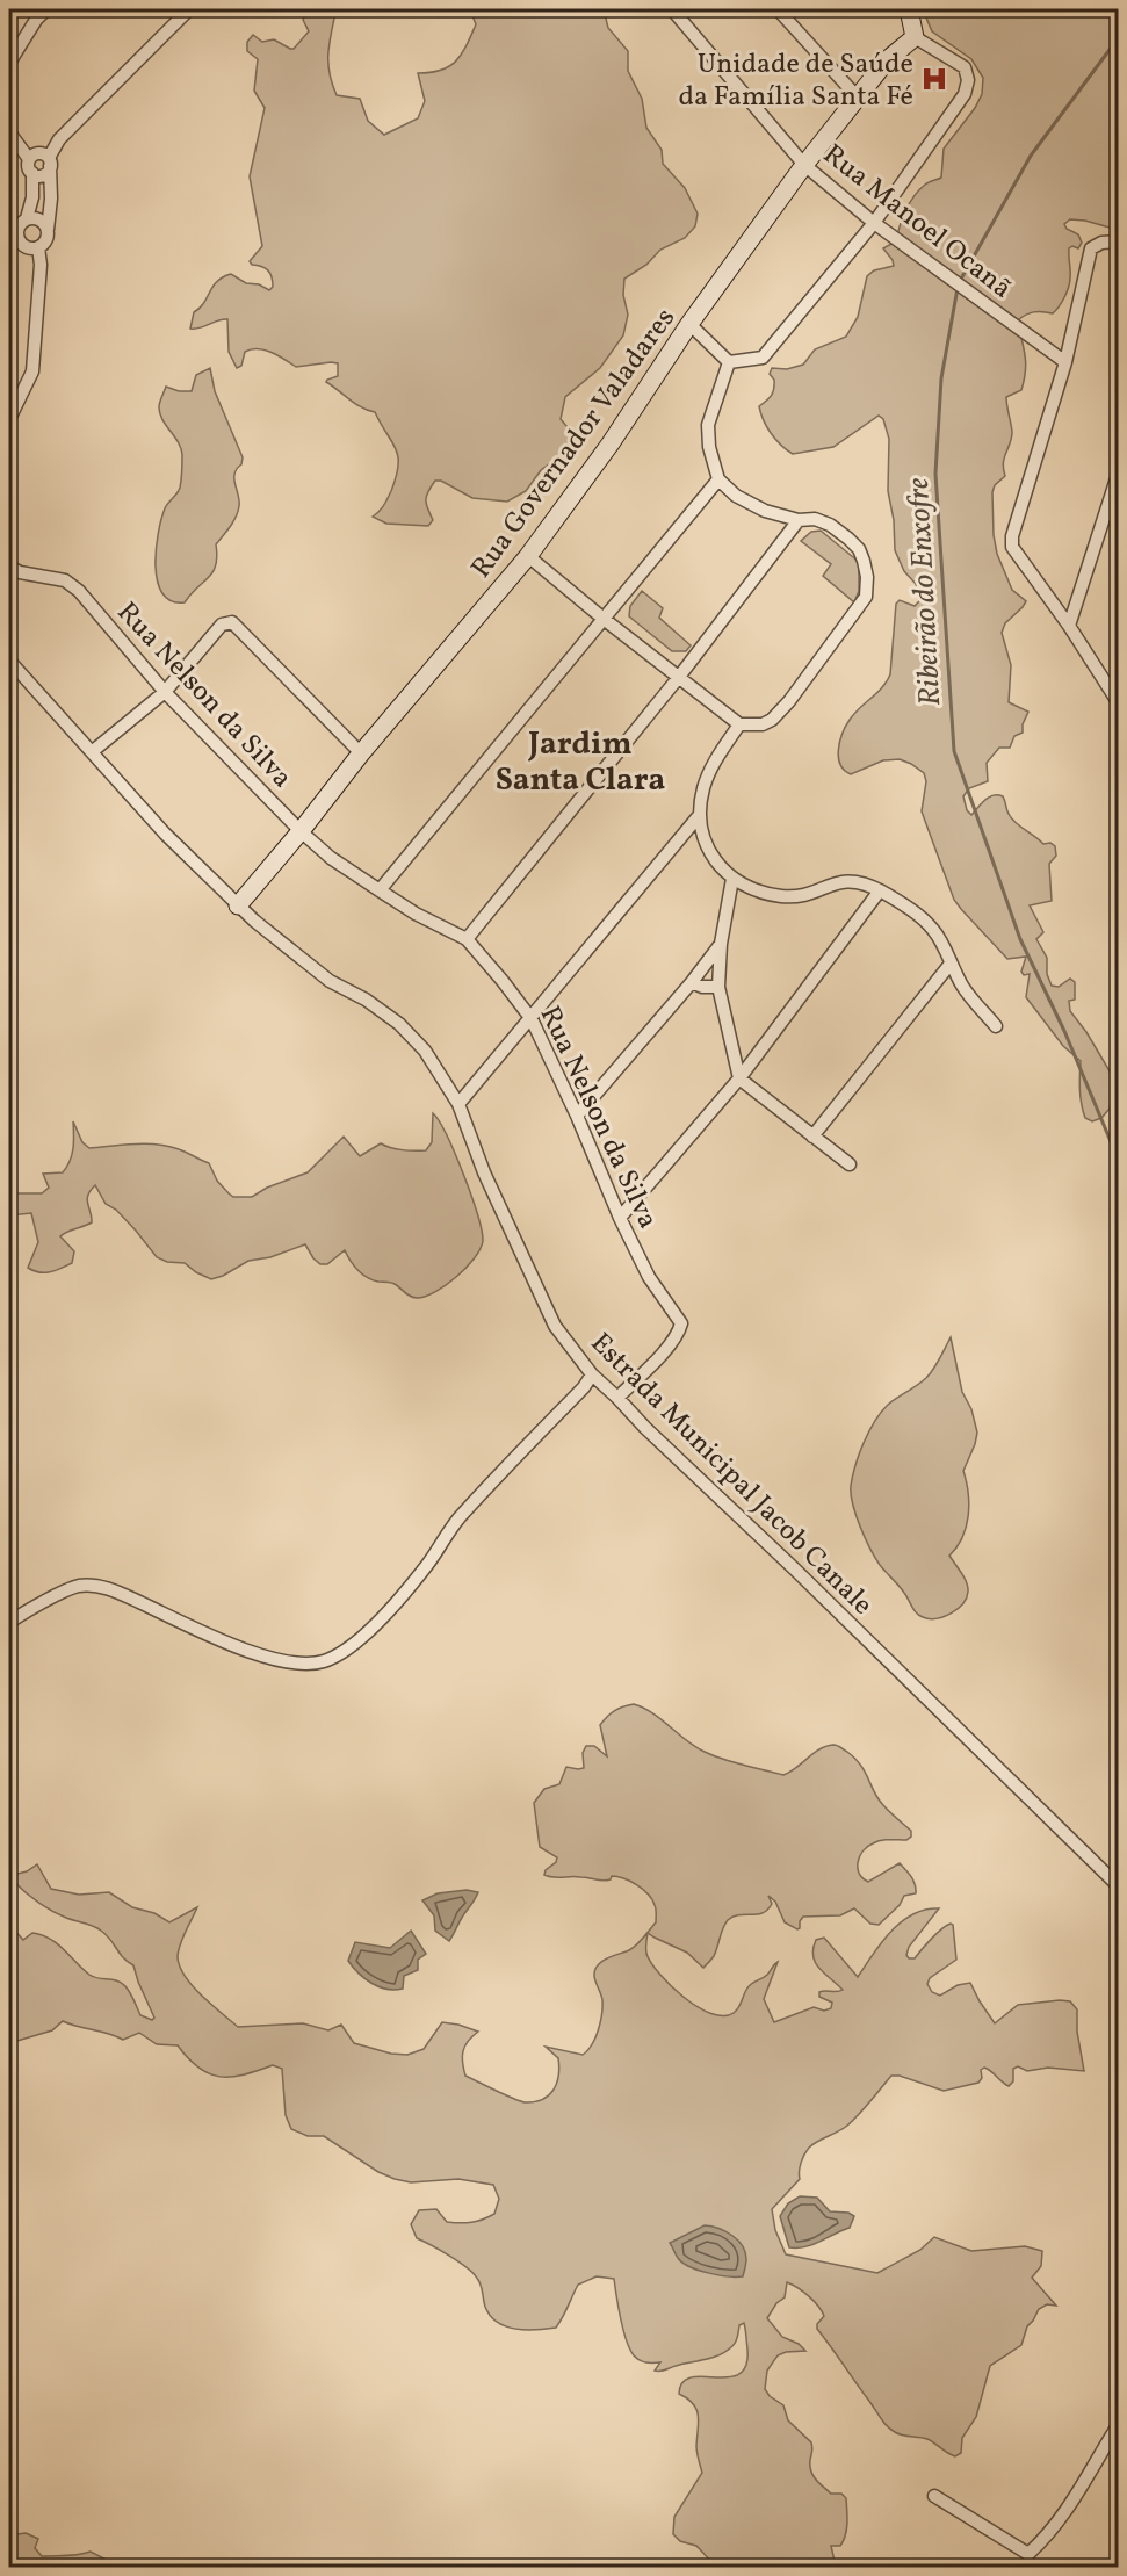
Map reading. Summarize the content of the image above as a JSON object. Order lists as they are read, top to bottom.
{
  "streets": {
    "street": [
      "Rua Manoel Ocanã",
      "Rua Governador Valadares",
      "Rua Nelson da Silva",
      "Estrada Municipal Jacob Canale"
    ]
  },
  "crossings": [
    ["Rua Manoel Ocanã", "Rua Governador Valadares"],
    ["Rua Governador Valadares", "Rua Nelson da Silva"],
    ["Rua Governador Valadares", "Estrada Municipal Jacob Canale"],
    ["Rua Nelson da Silva", "Estrada Municipal Jacob Canale"]
  ],
  "districts": ["Jardim Santa Clara"],
  "water": ["Ribeirão do Enxofre"],
  "places": {
    "hospital": ["Unidade de Saúde da Família Santa Fé"]
  }
}
